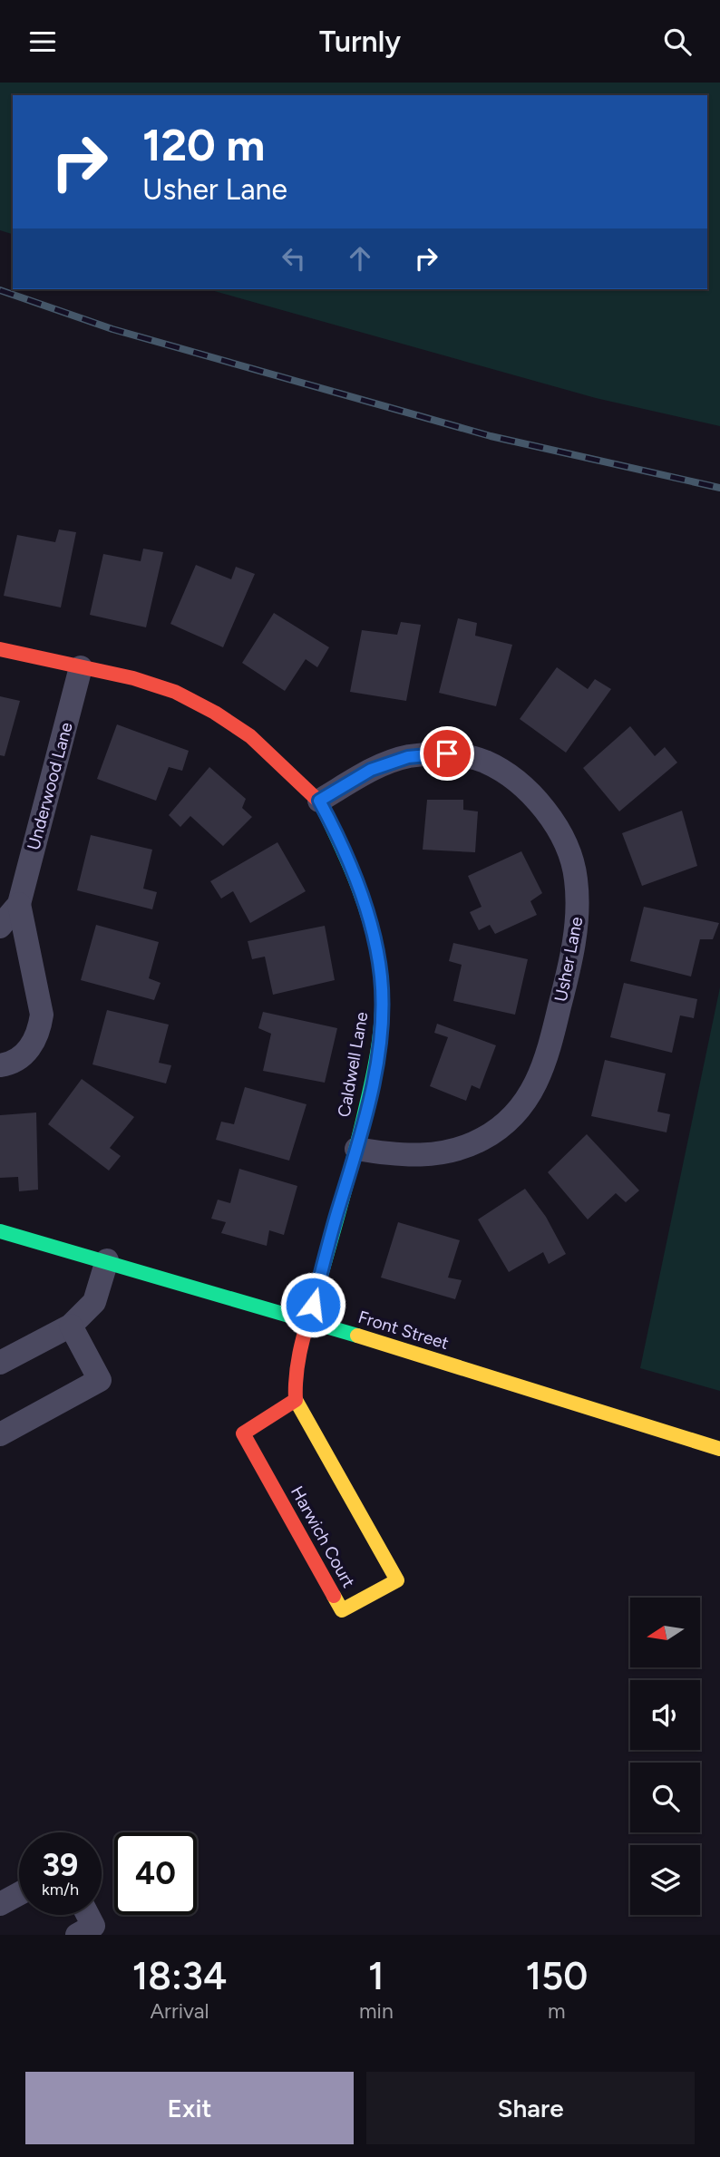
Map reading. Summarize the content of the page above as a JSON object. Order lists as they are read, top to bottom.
{
  "streets": {
    "street": [
      "Underwood Lane",
      "Usher Lane",
      "Caldwell Lane",
      "Front Street",
      "Harwich Court"
    ]
  },
  "crossings": [
    ["Underwood Lane", "Caldwell Lane"],
    ["Usher Lane", "Caldwell Lane"],
    ["Caldwell Lane", "Front Street"]
  ],
  "north": "left",
  "page": {
    "header": "Turnly",
    "turn": ["120 m", "Usher Lane"],
    "speed": "39 km/h",
    "limit": "40",
    "eta": [
      "18:34",
      "Arrival",
      "1",
      "min",
      "150",
      "m"
    ],
    "buttons": ["Exit", "Share"]
  }
}
